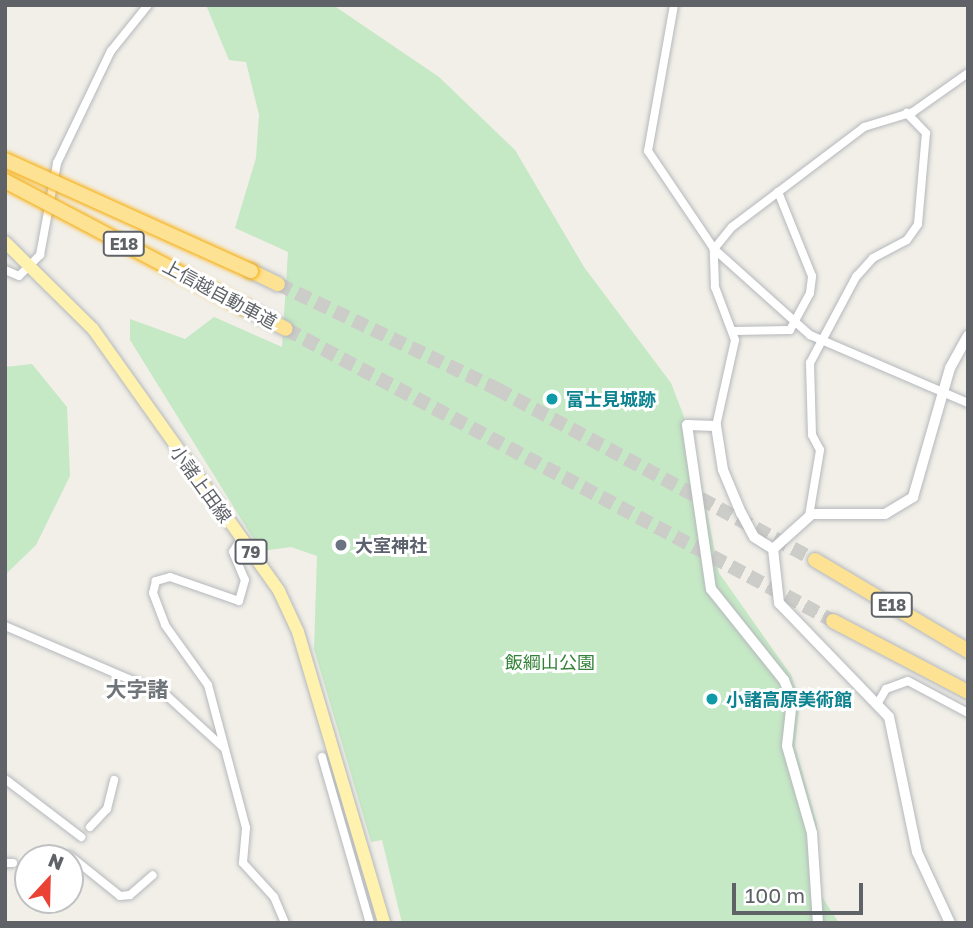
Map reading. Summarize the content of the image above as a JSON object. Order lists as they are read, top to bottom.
{
  "streets": {
    "highway": ["E18", "上信越自動車道"],
    "main road": ["小諸上田線", "79"]
  },
  "districts": ["大字諸"],
  "parks": ["飯綱山公園"],
  "places": ["富士見城跡", "大室神社", "小諸高原美術館"],
  "scale_bar": "100 m",
  "north": "top"
}
